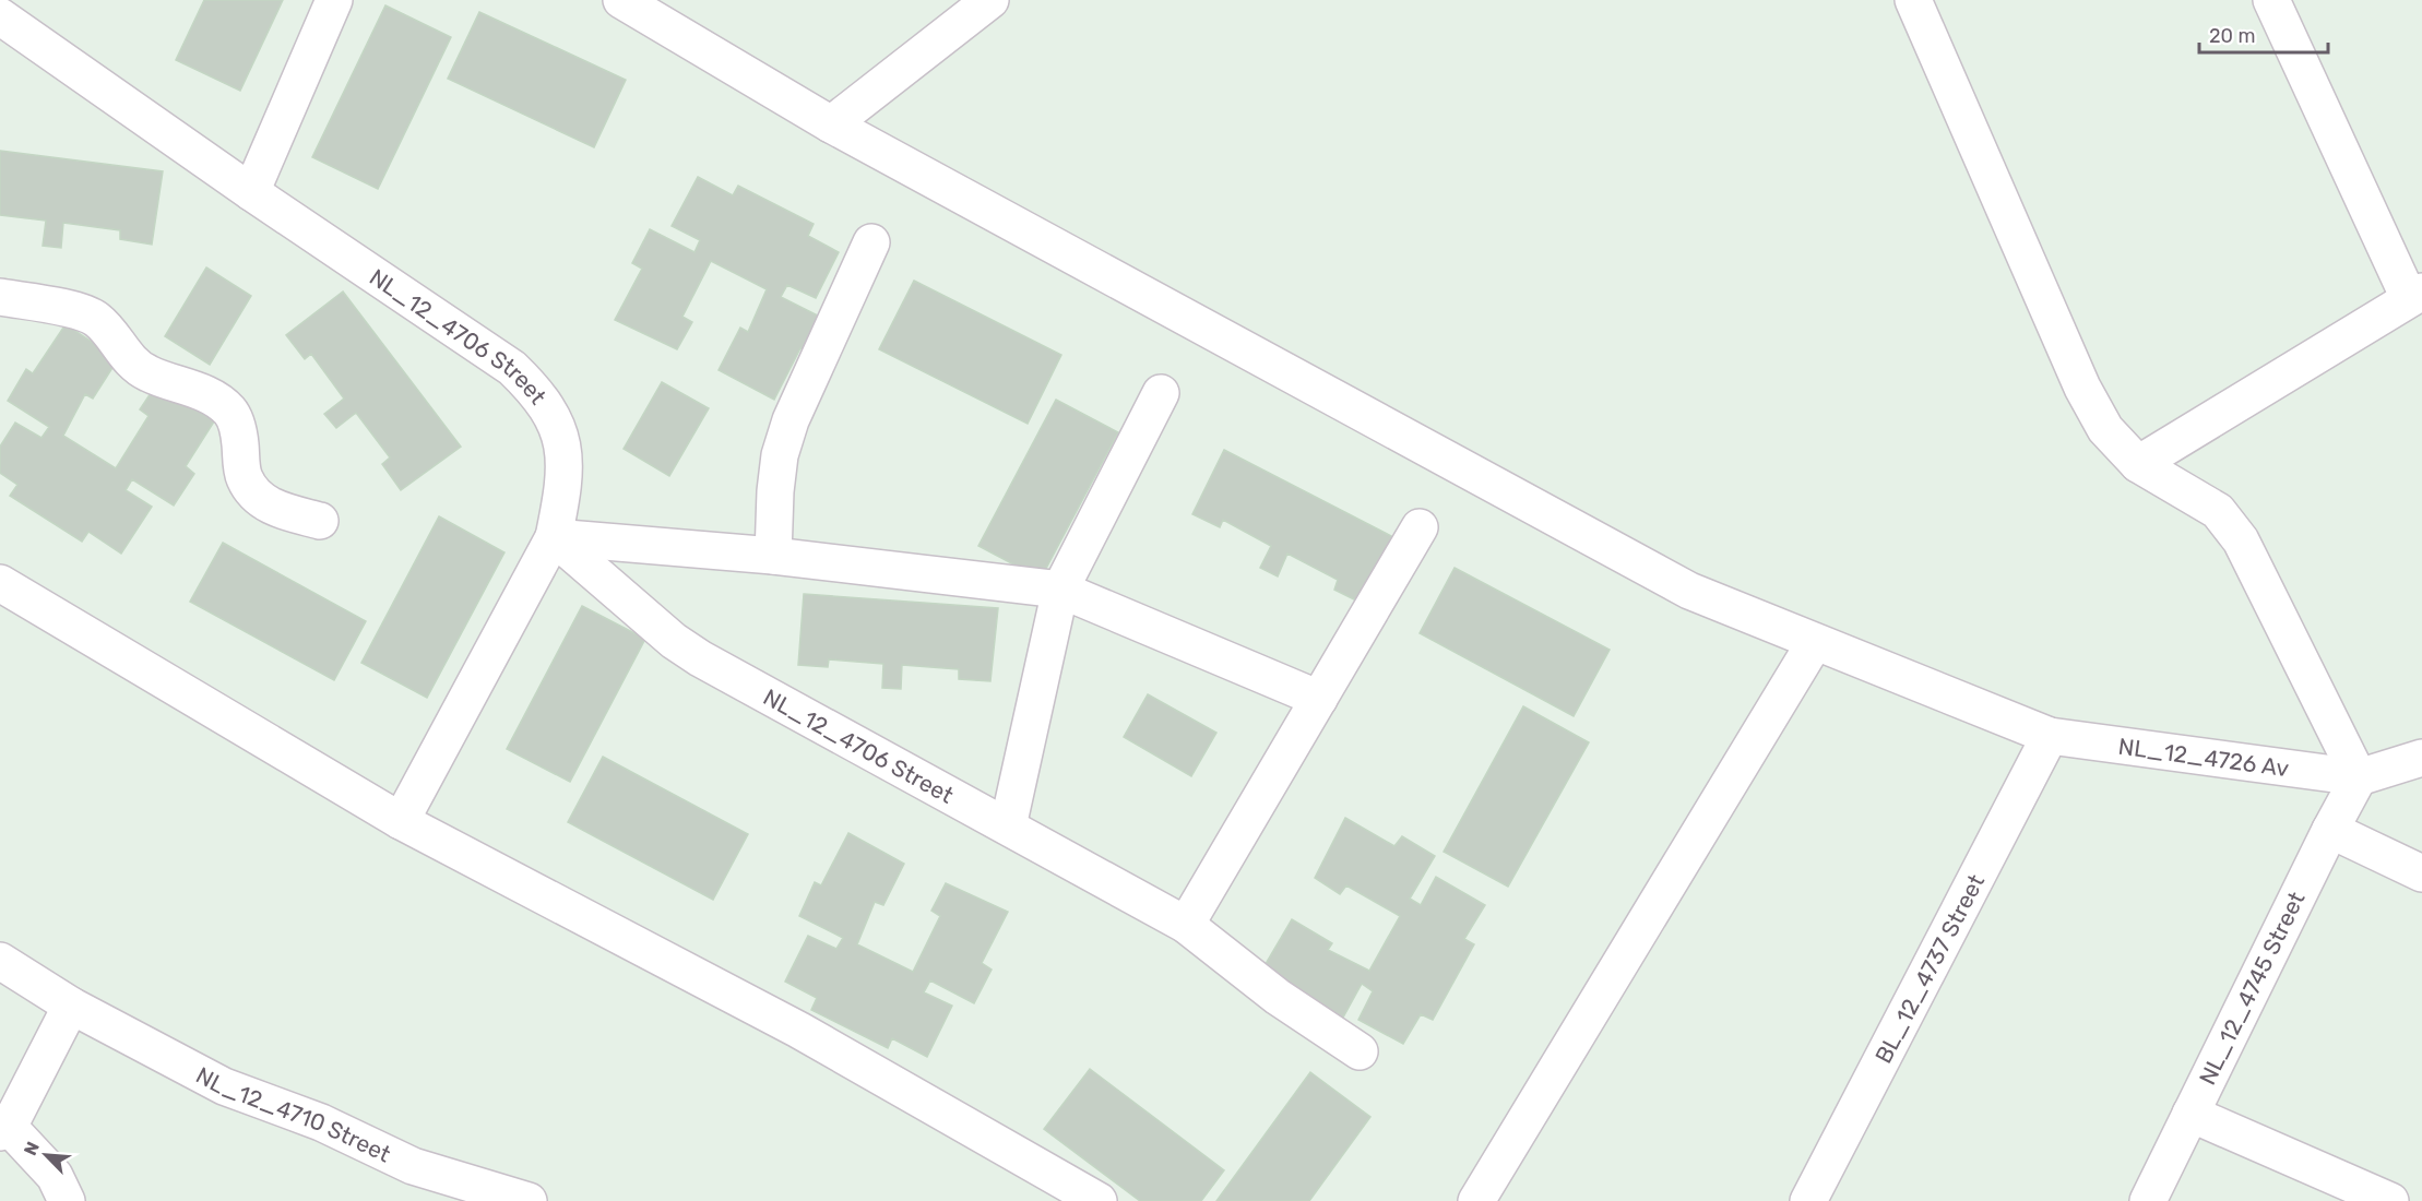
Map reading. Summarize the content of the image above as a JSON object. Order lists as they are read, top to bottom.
{
  "streets": {
    "street": [
      "NL_12_4706 Street",
      "NL_12_4726 Av",
      "BL_12_4737 Street",
      "NL_12_4745 Street",
      "NL_12_4710 Street"
    ]
  },
  "crossings": [
    ["NL_12_4726 Av", "BL_12_4737 Street"],
    ["NL_12_4726 Av", "NL_12_4745 Street"]
  ],
  "scale_bar": "20 m",
  "north": "top left"
}
